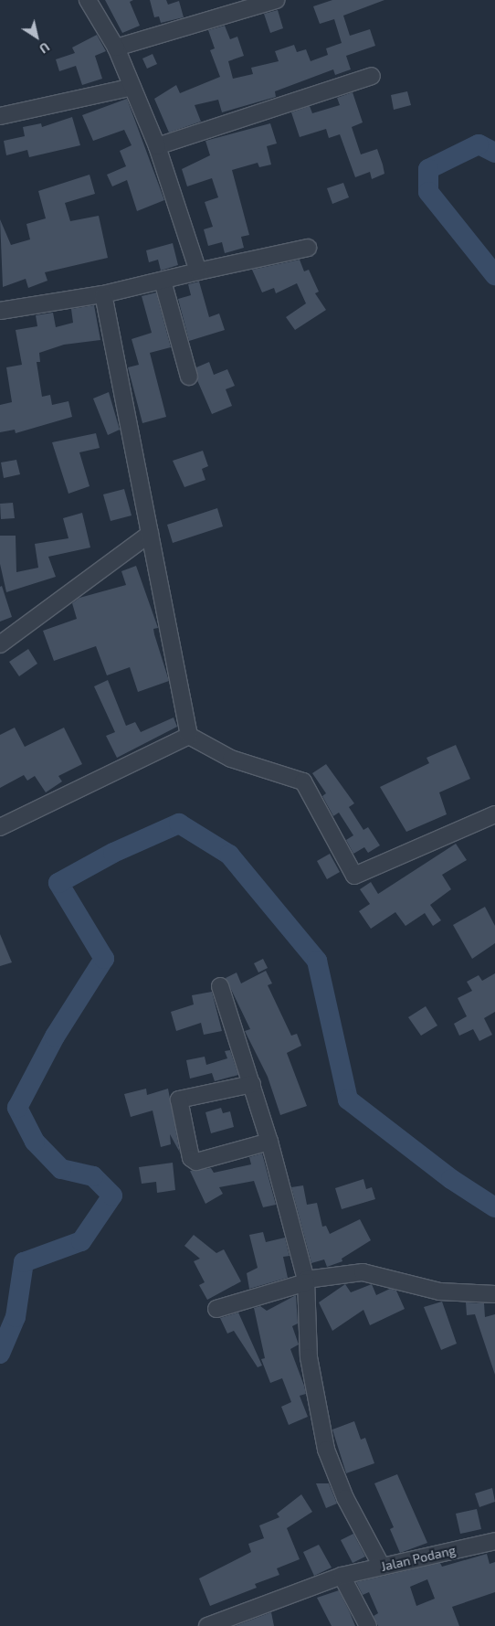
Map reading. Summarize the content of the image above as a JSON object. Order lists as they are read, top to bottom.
{
  "streets": {
    "street": ["Jalan Podang"]
  },
  "north": "bottom right"
}
